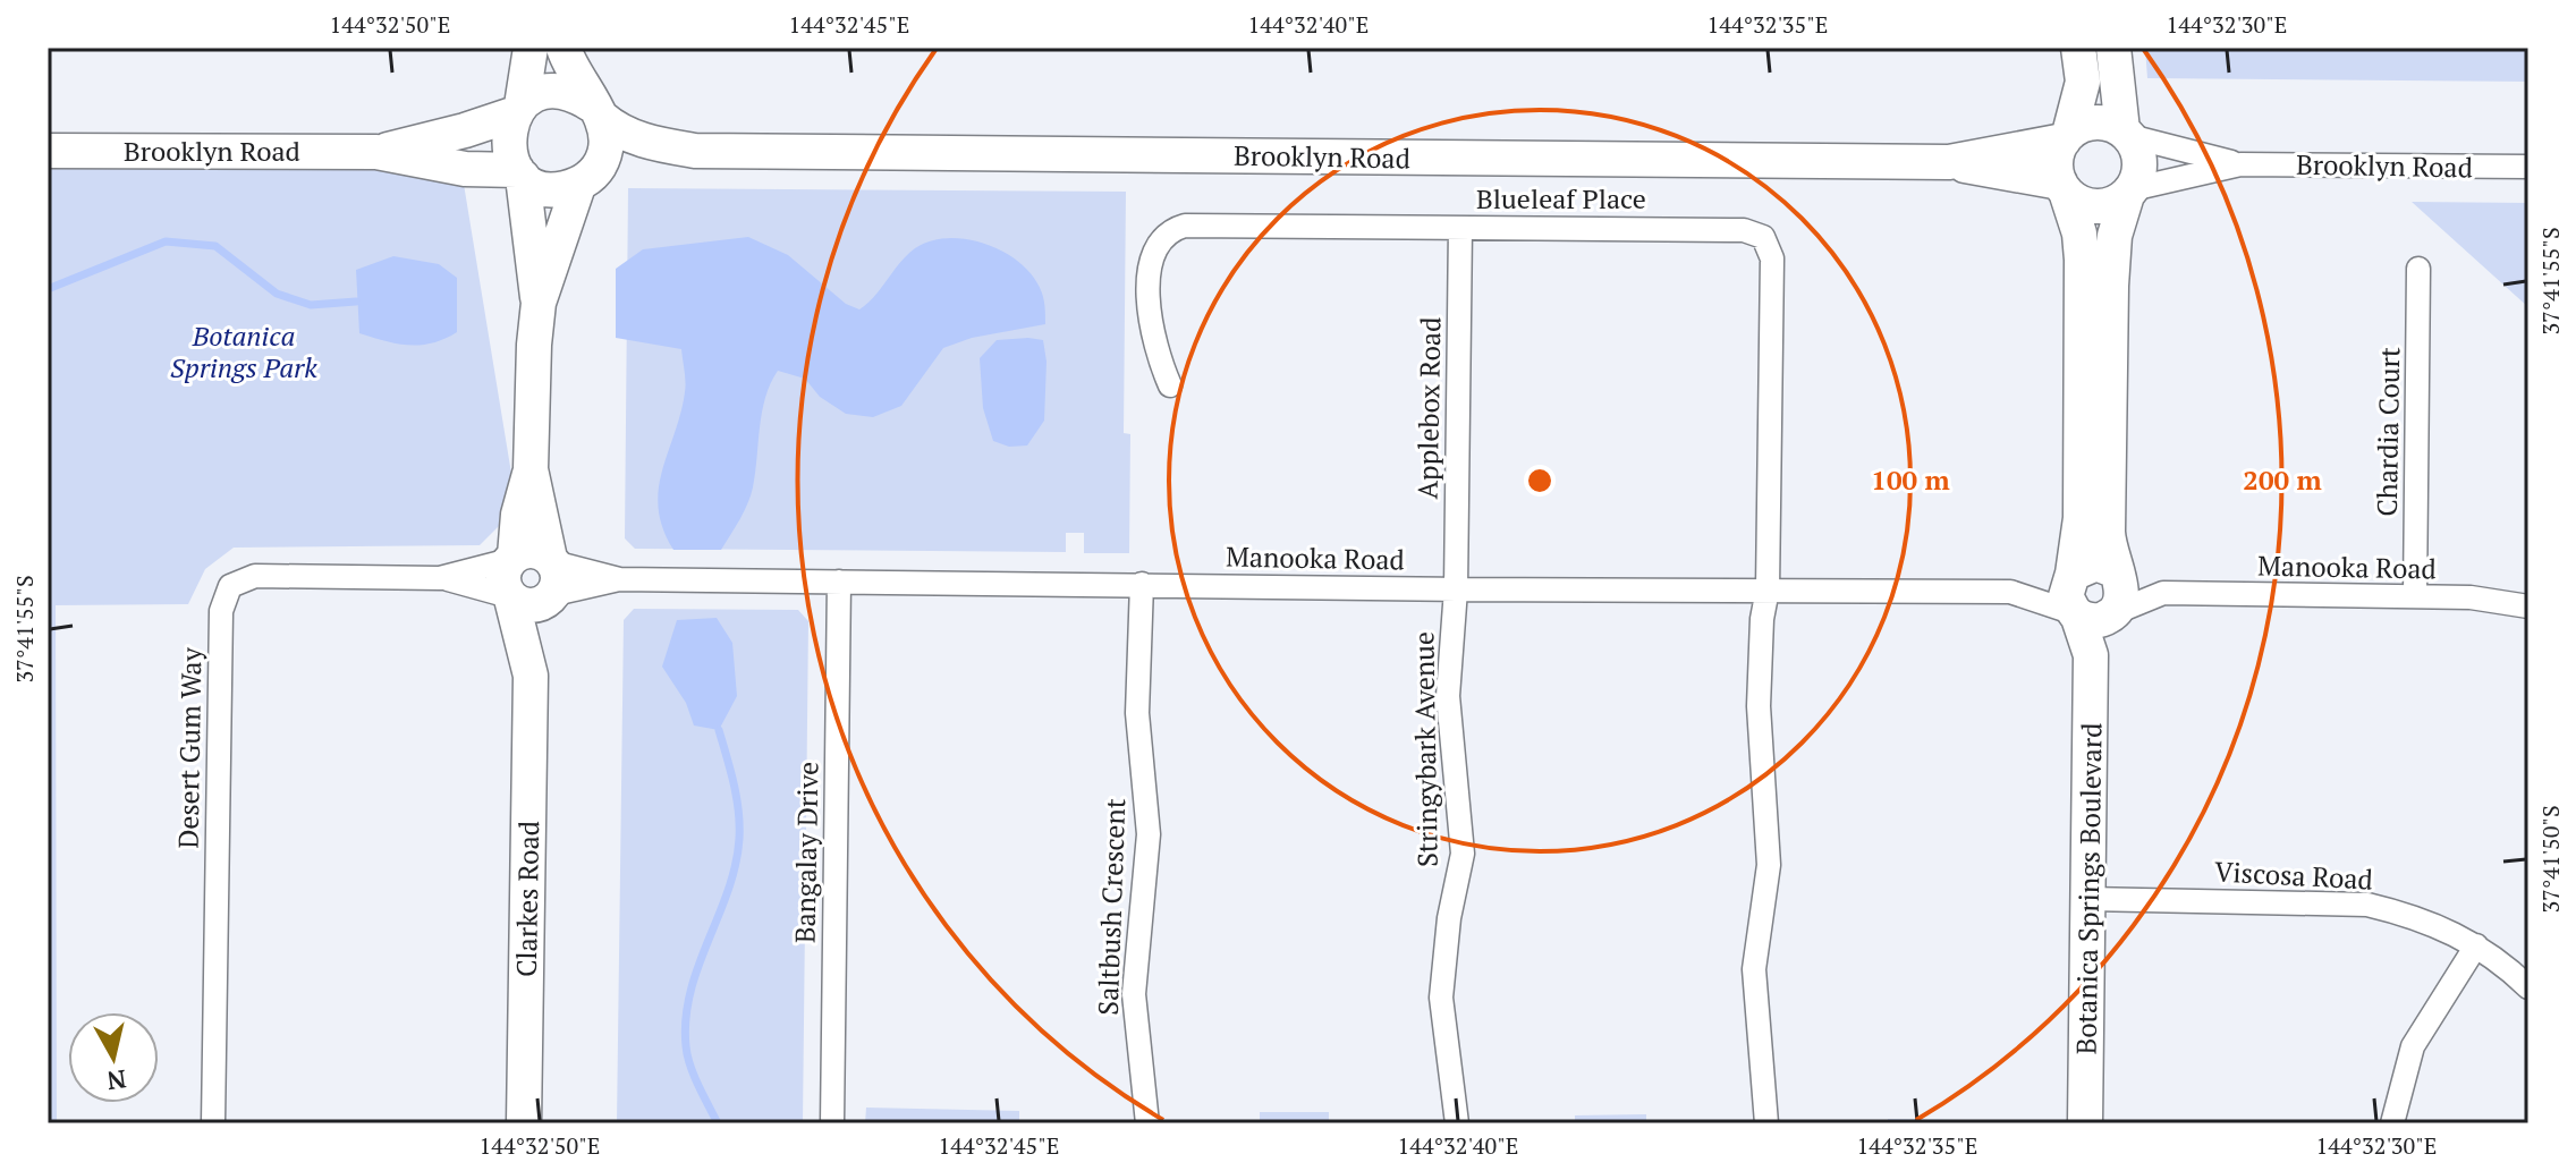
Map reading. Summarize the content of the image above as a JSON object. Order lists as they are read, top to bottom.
{
  "streets": {
    "street": [
      "Brooklyn Road",
      "Blueleaf Place",
      "Applebox Road",
      "Chardia Court",
      "Manooka Road",
      "Desert Gum Way",
      "Stringybark Avenue",
      "Bangalay Drive",
      "Viscosa Road",
      "Botanica Springs Boulevard",
      "Clarkes Road",
      "Saltbush Crescent"
    ]
  },
  "crossings": [
    ["Brooklyn Road", "Clarkes Road"],
    ["Blueleaf Place", "Applebox Road"],
    ["Blueleaf Place", "Manooka Road"],
    ["Applebox Road", "Manooka Road"],
    ["Applebox Road", "Stringybark Avenue"],
    ["Chardia Court", "Manooka Road"],
    ["Manooka Road", "Desert Gum Way"],
    ["Manooka Road", "Stringybark Avenue"],
    ["Manooka Road", "Bangalay Drive"],
    ["Manooka Road", "Botanica Springs Boulevard"],
    ["Manooka Road", "Clarkes Road"],
    ["Manooka Road", "Saltbush Crescent"],
    ["Desert Gum Way", "Clarkes Road"],
    ["Viscosa Road", "Botanica Springs Boulevard"]
  ],
  "parks": ["Botanica Springs Park"],
  "north": "bottom",
  "coordinates": [
    "144°32'50\"E",
    "144°32'45\"E",
    "144°32'40\"E",
    "144°32'35\"E",
    "144°32'30\"E",
    "37°41'55\"S",
    "37°41'50\"S"
  ],
  "rings": ["100 m", "200 m"]
}
